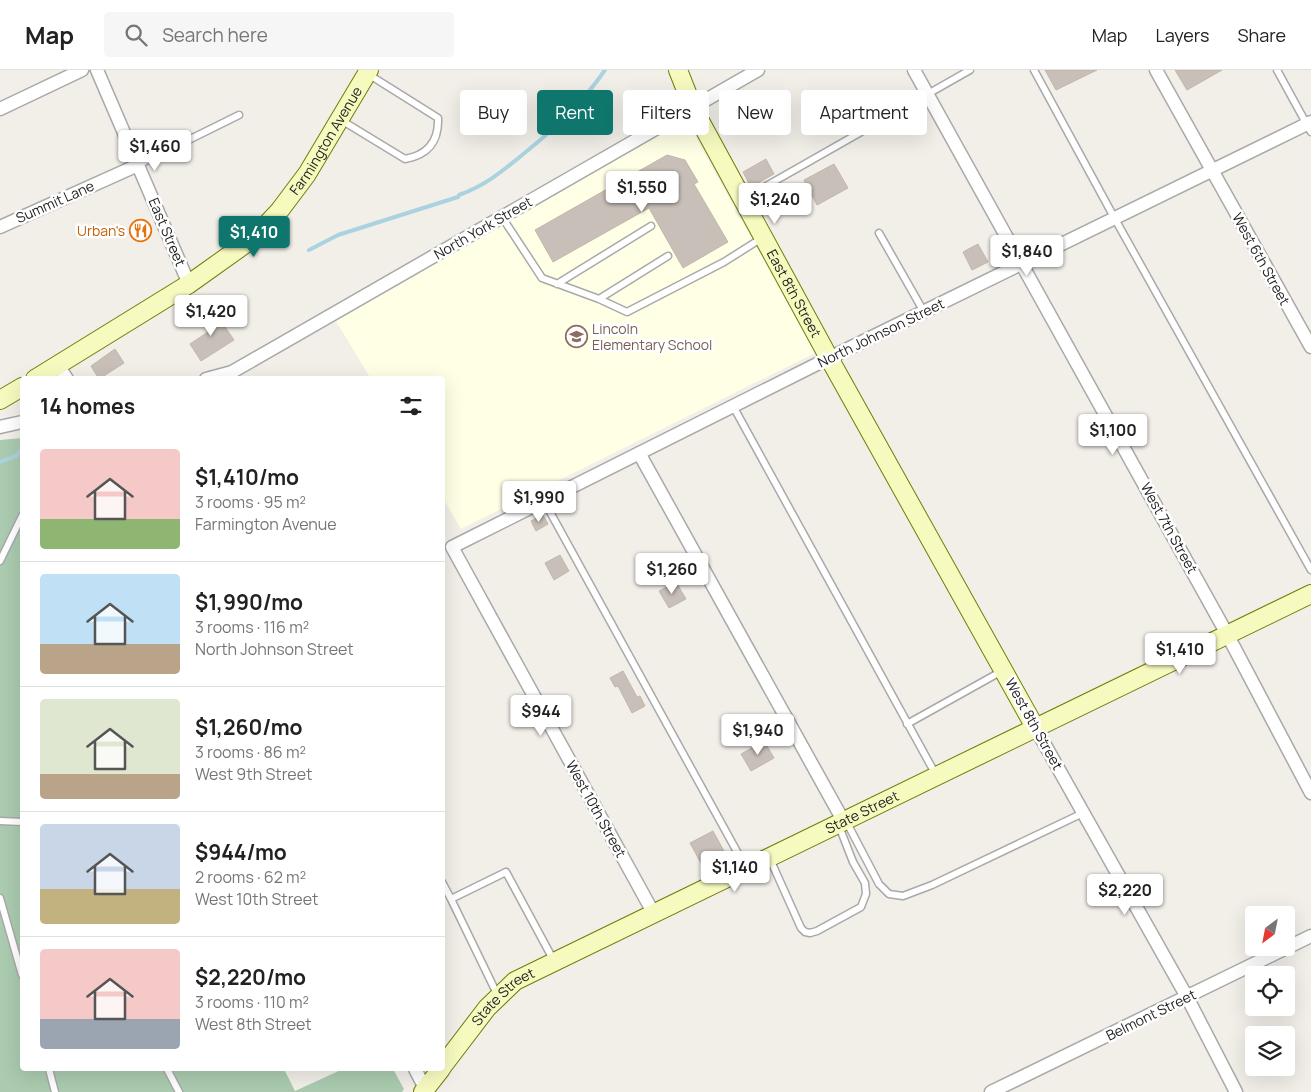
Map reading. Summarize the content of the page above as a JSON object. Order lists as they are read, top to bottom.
{
  "streets": {
    "street": [
      "Farmington Avenue",
      "Summit Lane",
      "North York Street",
      "East Street",
      "West 6th Street",
      "East 8th Street",
      "North Johnson Street",
      "West 7th Street",
      "West 8th Street",
      "West 10th Street",
      "State Street",
      "Belmont Street"
    ]
  },
  "crossings": [
    ["Farmington Avenue", "East Street"],
    ["Summit Lane", "East Street"],
    ["West 6th Street", "North Johnson Street"],
    ["East 8th Street", "North Johnson Street"],
    ["East 8th Street", "West 8th Street"],
    ["North Johnson Street", "West 7th Street"],
    ["North Johnson Street", "West 8th Street"],
    ["North Johnson Street", "West 10th Street"],
    ["West 7th Street", "State Street"],
    ["West 8th Street", "State Street"],
    ["West 8th Street", "Belmont Street"],
    ["West 10th Street", "State Street"]
  ],
  "places": {
    "restaurant": ["Urban's"],
    "school or university": ["Lincoln Elementary School"]
  },
  "north": "bottom left",
  "page": {
    "header": "Map",
    "search": "Search here",
    "nav": ["Map", "Layers", "Share"],
    "chip": [
      "Buy",
      "Rent",
      "Filters",
      "New",
      "Apartment"
    ],
    "price": [
      "$1,460",
      "$1,550",
      "$1,240",
      "$1,410",
      "$1,840",
      "$1,420",
      "$1,100",
      "$1,990",
      "$1,260",
      "$1,410",
      "$944",
      "$1,940",
      "$1,140",
      "$2,220"
    ],
    "heading": "14 homes",
    "list": [
      {
        "name": "$1,410/mo",
        "note": "3 rooms · 95 m² · Farmington Avenue"
      },
      {
        "name": "$1,990/mo",
        "note": "3 rooms · 116 m² · North Johnson Street"
      },
      {
        "name": "$1,260/mo",
        "note": "3 rooms · 86 m² · West 9th Street"
      },
      {
        "name": "$944/mo",
        "note": "2 rooms · 62 m² · West 10th Street"
      },
      {
        "name": "$2,220/mo",
        "note": "3 rooms · 110 m² · West 8th Street"
      }
    ]
  }
}
